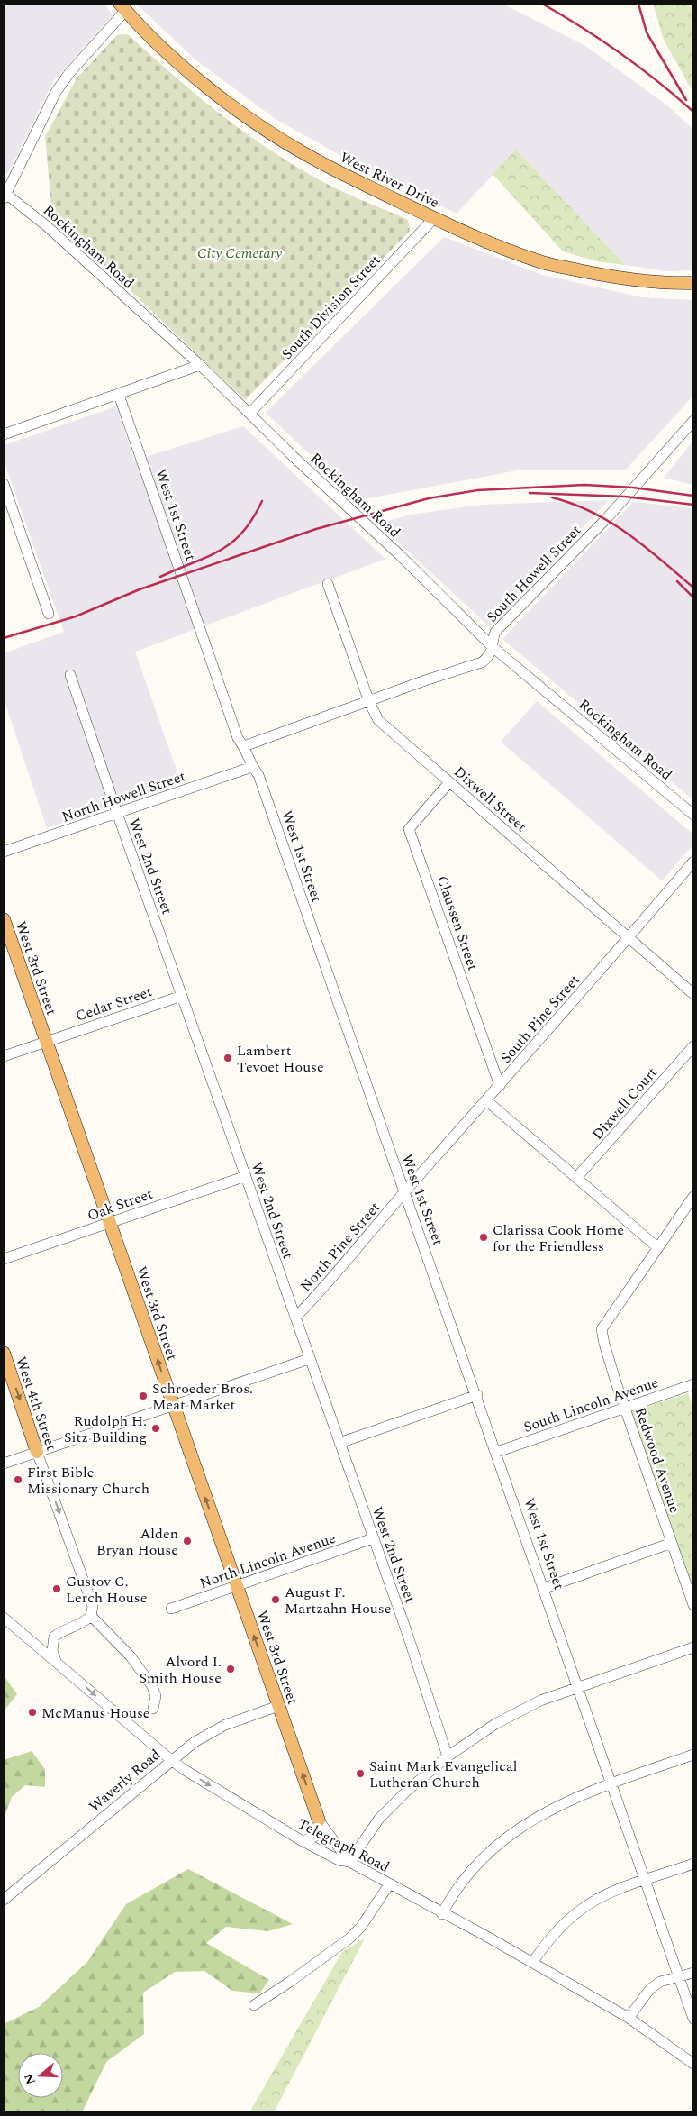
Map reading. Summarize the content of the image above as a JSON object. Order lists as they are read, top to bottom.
{
  "streets": {
    "main road": ["West River Drive", "West 3rd Street", "West 4th Street"],
    "street": [
      "Rockingham Road",
      "South Division Street",
      "West 1st Street",
      "South Howell Street",
      "North Howell Street",
      "Dixwell Street",
      "West 2nd Street",
      "Claussen Street",
      "Cedar Street",
      "South Pine Street",
      "Dixwell Court",
      "Oak Street",
      "North Pine Street",
      "South Lincoln Avenue",
      "Redwood Avenue",
      "North Lincoln Avenue",
      "Waverly Road",
      "Telegraph Road"
    ]
  },
  "crossings": [
    ["West River Drive", "South Division Street"],
    ["Rockingham Road", "South Division Street"],
    ["Rockingham Road", "South Howell Street"],
    ["West 1st Street", "South Howell Street"],
    ["West 1st Street", "North Howell Street"],
    ["West 1st Street", "South Pine Street"],
    ["West 1st Street", "North Pine Street"],
    ["West 1st Street", "South Lincoln Avenue"],
    ["South Howell Street", "Dixwell Street"],
    ["North Howell Street", "West 2nd Street"],
    ["Dixwell Street", "Claussen Street"],
    ["Dixwell Street", "South Pine Street"],
    ["West 2nd Street", "Cedar Street"],
    ["West 2nd Street", "Oak Street"],
    ["West 2nd Street", "North Pine Street"],
    ["West 2nd Street", "North Lincoln Avenue"],
    ["Claussen Street", "South Pine Street"],
    ["West 3rd Street", "Cedar Street"],
    ["West 3rd Street", "Oak Street"],
    ["West 3rd Street", "North Lincoln Avenue"],
    ["West 3rd Street", "Waverly Road"],
    ["West 3rd Street", "Telegraph Road"],
    ["South Pine Street", "North Pine Street"],
    ["South Lincoln Avenue", "Redwood Avenue"],
    ["Waverly Road", "Telegraph Road"]
  ],
  "one_way": ["West 3rd Street", "West 4th Street", "Telegraph Road"],
  "parks": ["City Cemetary"],
  "places": [
    "Lambert Tevoet House",
    "Clarissa Cook Home for the Friendless",
    "Schroeder Bros. Meat Market",
    "Rudolph H. Sitz Building",
    "First Bible Missionary Church",
    "Alden Bryan House",
    "Gustov C. Lerch House",
    "August F. Martzahn House",
    "Alvord I. Smith House",
    "McManus House",
    "Saint Mark Evangelical Lutheran Church"
  ],
  "north": "left"
}
